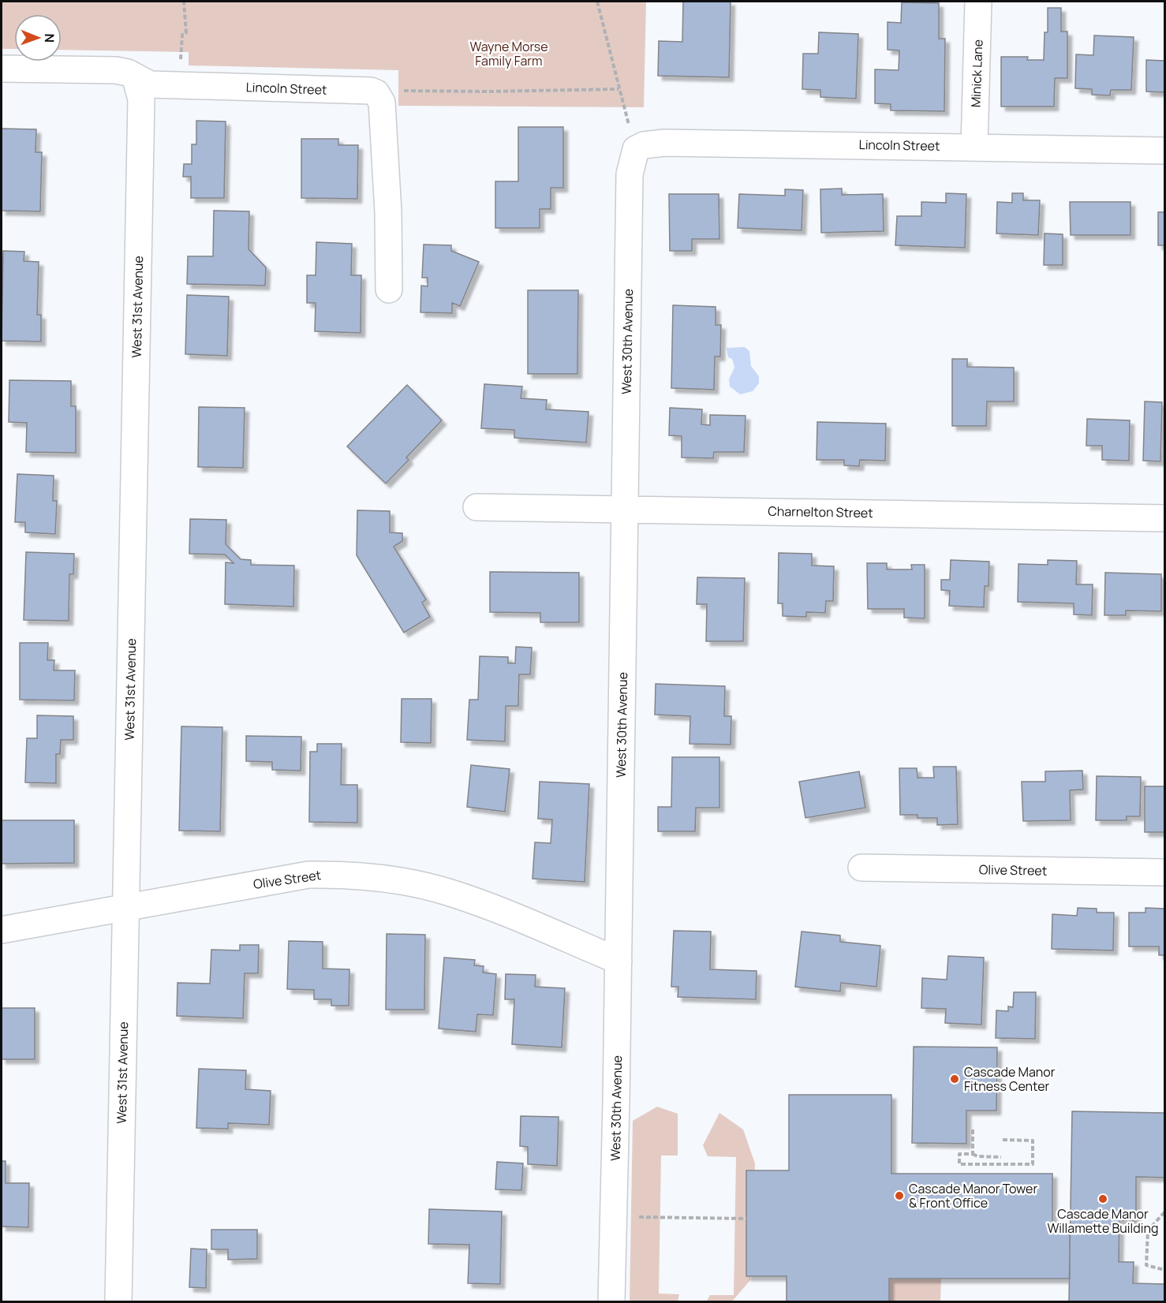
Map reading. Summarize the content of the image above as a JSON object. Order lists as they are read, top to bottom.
{
  "streets": {
    "street": [
      "Minick Lane",
      "Lincoln Street",
      "West 31st Avenue",
      "West 30th Avenue",
      "Charnelton Street",
      "Olive Street"
    ]
  },
  "crossings": [
    ["Minick Lane", "Lincoln Street"],
    ["Lincoln Street", "West 31st Avenue"],
    ["Lincoln Street", "West 30th Avenue"],
    ["West 31st Avenue", "Olive Street"],
    ["West 30th Avenue", "Charnelton Street"],
    ["West 30th Avenue", "Olive Street"]
  ],
  "parks": ["Wayne Morse Family Farm"],
  "places": ["Cascade Manor Fitness Center", "Cascade Manor Tower & Front Office", "Cascade Manor Willamette Building"],
  "north": "right"
}
